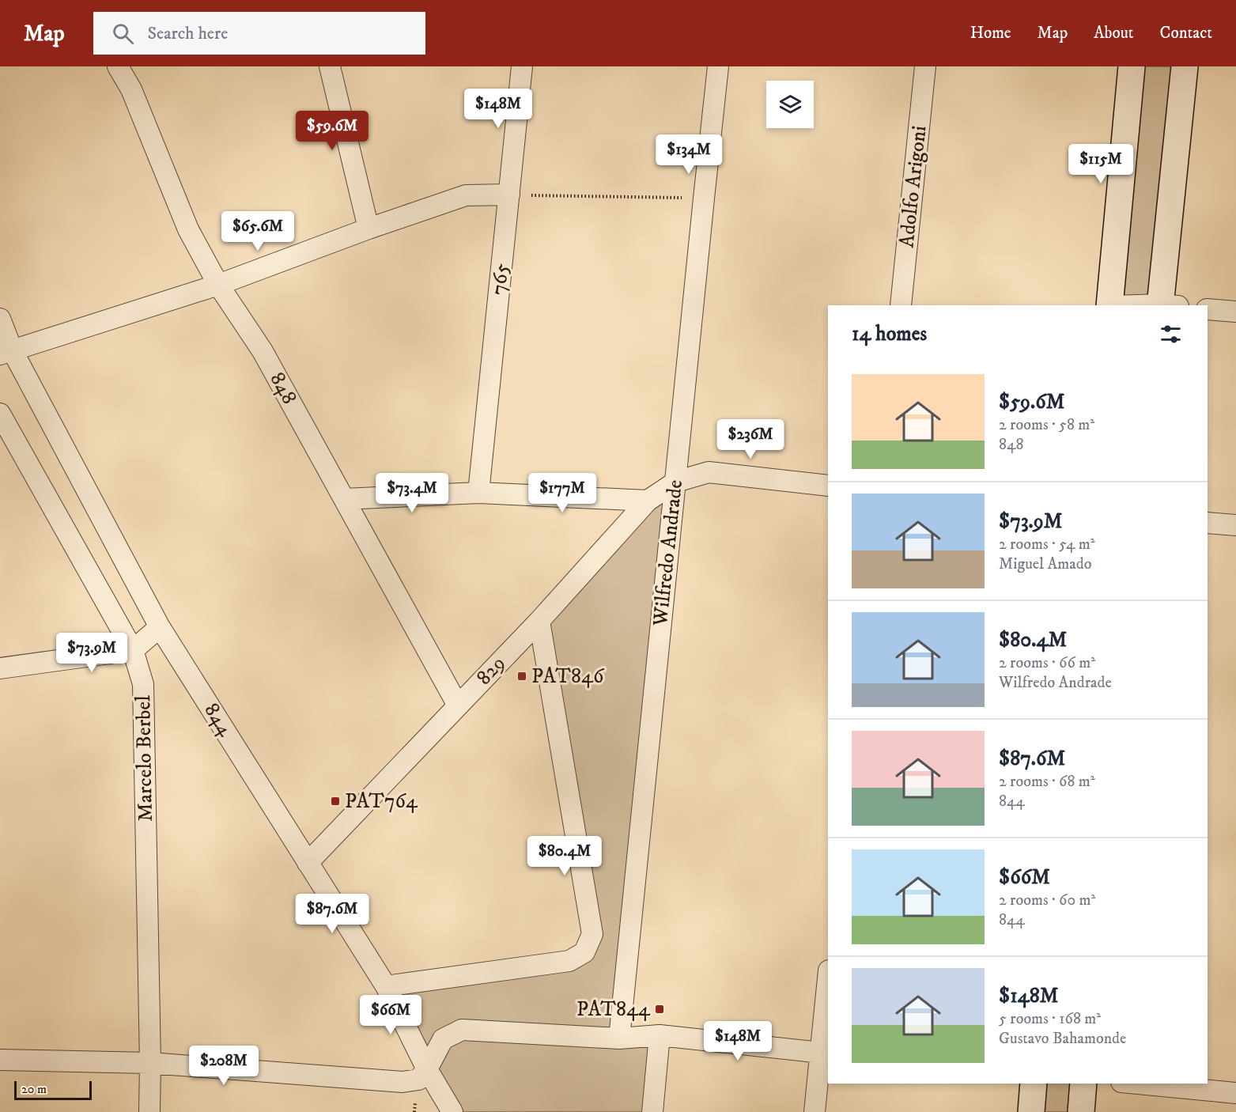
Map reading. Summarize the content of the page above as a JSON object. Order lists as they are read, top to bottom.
{
  "streets": {
    "street": [
      "Adolfo Arigoni",
      "765",
      "848",
      "Wilfredo Andrade",
      "829",
      "844",
      "Marcelo Berbel"
    ]
  },
  "crossings": [
    ["848", "829"],
    ["Wilfredo Andrade", "829"],
    ["829", "844"]
  ],
  "places": {
    "transit": ["PAT846", "PAT764", "PAT844"]
  },
  "scale_bar": "20 m",
  "page": {
    "header": "Map",
    "search": "Search here",
    "nav": [
      "Home",
      "Map",
      "About",
      "Contact"
    ],
    "price": [
      "$148M",
      "$59.6M",
      "$134M",
      "$115M",
      "$65.6M",
      "$236M",
      "$73.4M",
      "$177M",
      "$73.9M",
      "$80.4M",
      "$87.6M",
      "$66M",
      "$148M",
      "$208M"
    ],
    "heading": "14 homes",
    "list": [
      {
        "name": "$59.6M",
        "note": "2 rooms · 58 m² · 848"
      },
      {
        "name": "$73.9M",
        "note": "2 rooms · 54 m² · Miguel Amado"
      },
      {
        "name": "$80.4M",
        "note": "2 rooms · 66 m² · Wilfredo Andrade"
      },
      {
        "name": "$87.6M",
        "note": "2 rooms · 68 m² · 844"
      },
      {
        "name": "$66M",
        "note": "2 rooms · 60 m² · 844"
      },
      {
        "name": "$148M",
        "note": "5 rooms · 168 m² · Gustavo Bahamonde"
      }
    ],
    "scale": "20 m"
  }
}
